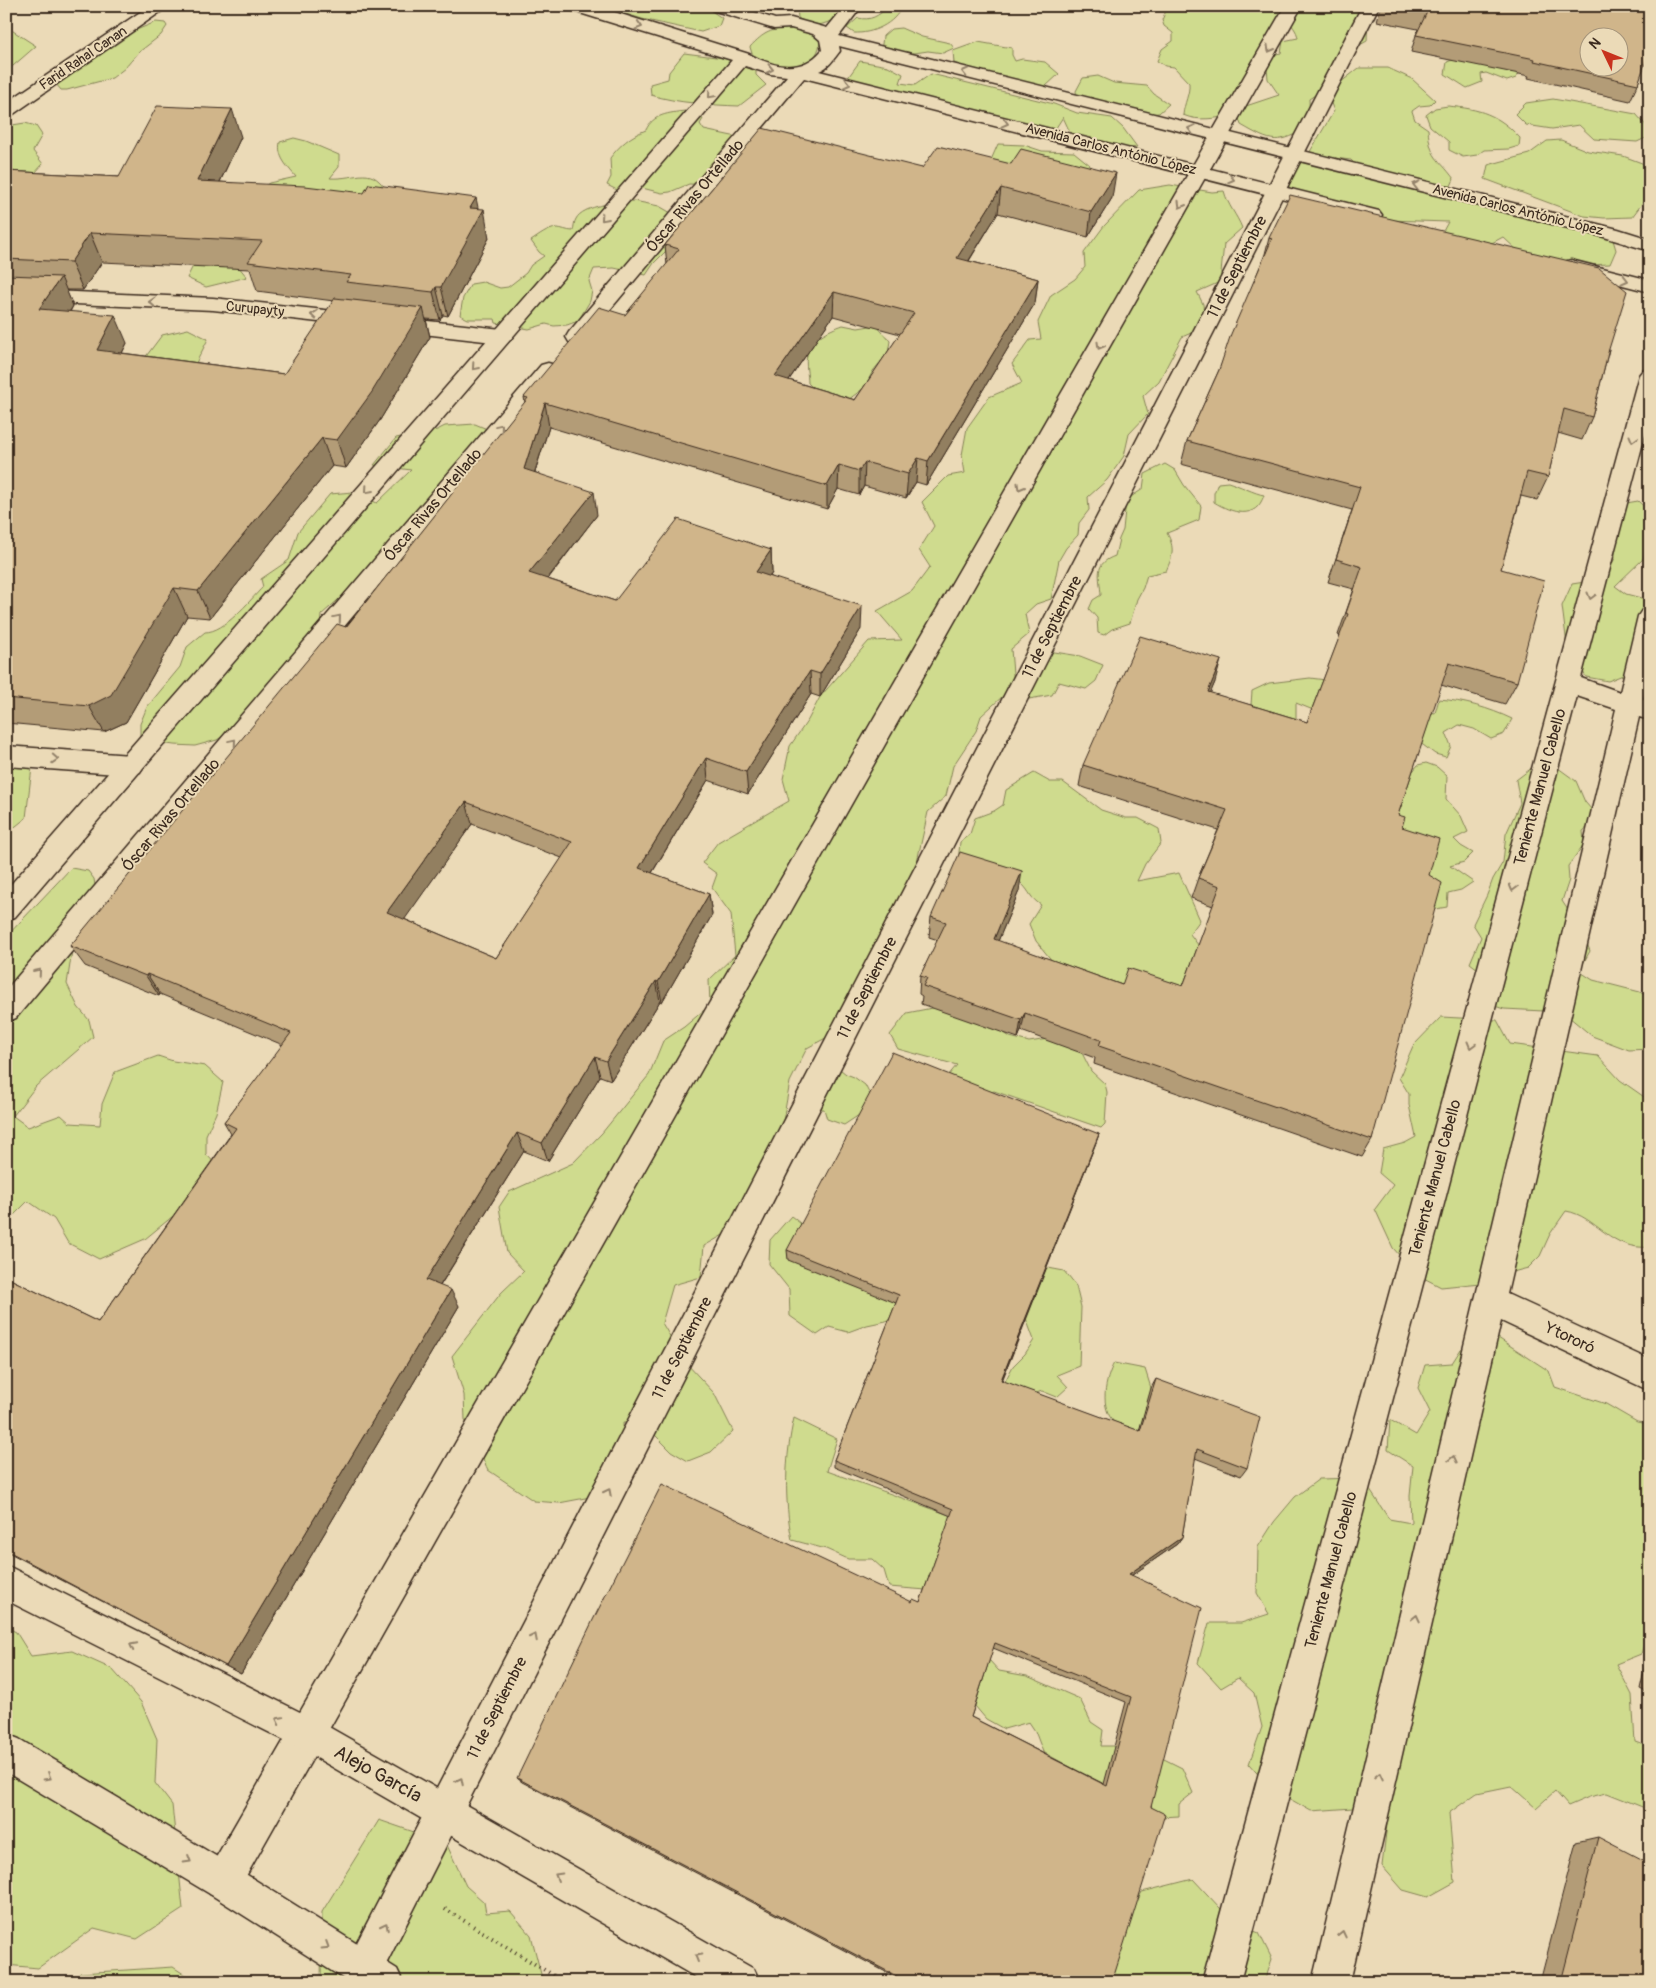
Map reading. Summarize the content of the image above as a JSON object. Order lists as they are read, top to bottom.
{
  "streets": {
    "street": [
      "Farid Rahal Canan",
      "Avenida Carlos António López",
      "Óscar Rivas Ortellado",
      "11 de Septiembre",
      "Curupayty",
      "Teniente Manuel Cabello",
      "Ytororó",
      "Alejo García"
    ]
  },
  "crossings": [
    ["Avenida Carlos António López", "Óscar Rivas Ortellado"],
    ["Avenida Carlos António López", "11 de Septiembre"],
    ["11 de Septiembre", "Alejo García"]
  ],
  "one_way": ["Curupayty"],
  "north": "top left"
}
